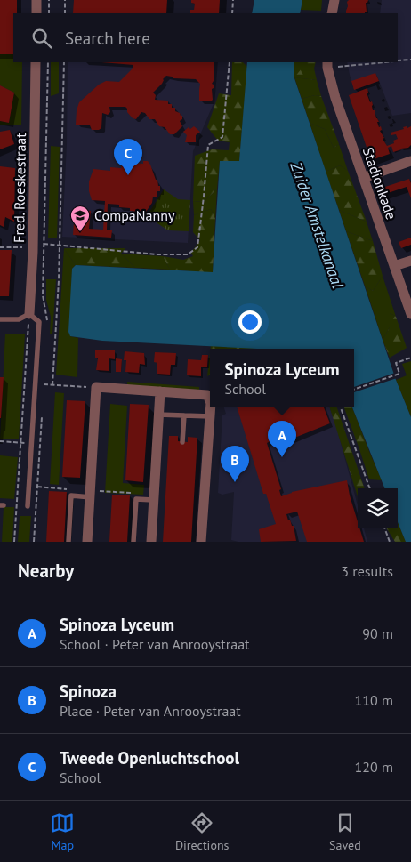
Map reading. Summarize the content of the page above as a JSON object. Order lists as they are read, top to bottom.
{
  "streets": {
    "street": ["Stadionkade", "Fred. Roeskestraat"]
  },
  "water": ["Zuider Amstelkanaal"],
  "places": {
    "school or university": ["CompaNanny"]
  },
  "page": {
    "search": "Search here",
    "pins": ["C", "A", "B"],
    "popup": ["Spinoza Lyceum", "School"],
    "heading": ["Nearby", "3 results"],
    "list": [
      {
        "mark": "A",
        "name": "Spinoza Lyceum",
        "note": "School · Peter van Anrooystraat",
        "value": "90 m"
      },
      {
        "mark": "B",
        "name": "Spinoza",
        "note": "Place · Peter van Anrooystraat",
        "value": "110 m"
      },
      {
        "mark": "C",
        "name": "Tweede Openluchtschool",
        "note": "School",
        "value": "120 m"
      }
    ],
    "nav": ["Map", "Directions", "Saved"]
  }
}
